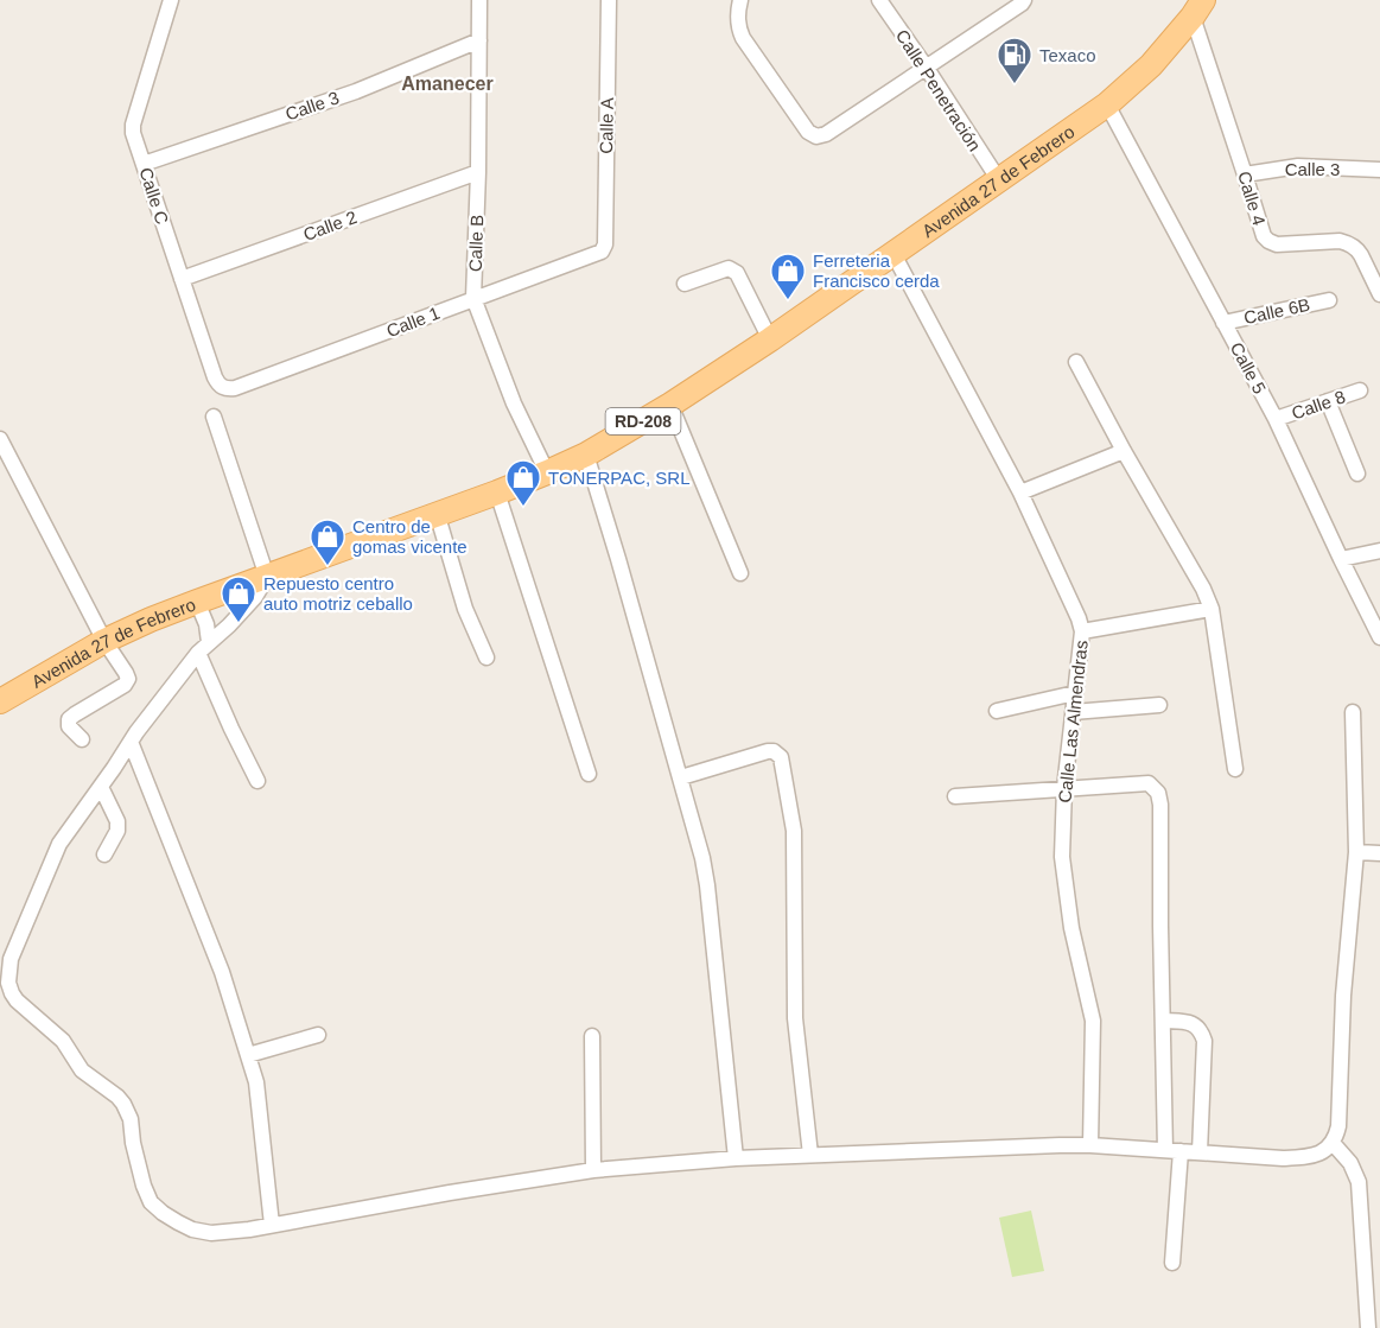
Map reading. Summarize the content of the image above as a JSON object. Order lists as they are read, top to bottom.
{
  "streets": {
    "main road": ["Avenida 27 de Febrero", "RD-208"],
    "street": [
      "Calle Penetración",
      "Calle 3",
      "Calle A",
      "Calle C",
      "Calle 4",
      "Calle 2",
      "Calle B",
      "Calle 6B",
      "Calle 1",
      "Calle 5",
      "Calle 8",
      "Calle Las Almendras"
    ]
  },
  "crossings": [
    ["Calle Penetración", "Avenida 27 de Febrero"],
    ["Calle 3", "Calle C"],
    ["Calle 3", "Calle 4"],
    ["Calle 3", "Calle B"],
    ["Calle A", "Calle 1"],
    ["Avenida 27 de Febrero", "Calle 4"],
    ["Avenida 27 de Febrero", "Calle B"],
    ["Avenida 27 de Febrero", "Calle 5"],
    ["Avenida 27 de Febrero", "Calle Las Almendras"],
    ["Calle C", "Calle 2"],
    ["Calle C", "Calle 1"],
    ["Calle 2", "Calle B"],
    ["Calle B", "Calle 1"],
    ["Calle 6B", "Calle 5"],
    ["Calle 5", "Calle 8"]
  ],
  "districts": ["Amanecer"],
  "places": {
    "fuel station": ["Texaco"],
    "shop": [
      "Ferreteria Francisco cerda",
      "TONERPAC, SRL",
      "Centro de gomas vicente",
      "Repuesto centro auto motriz ceballo"
    ]
  }
}
